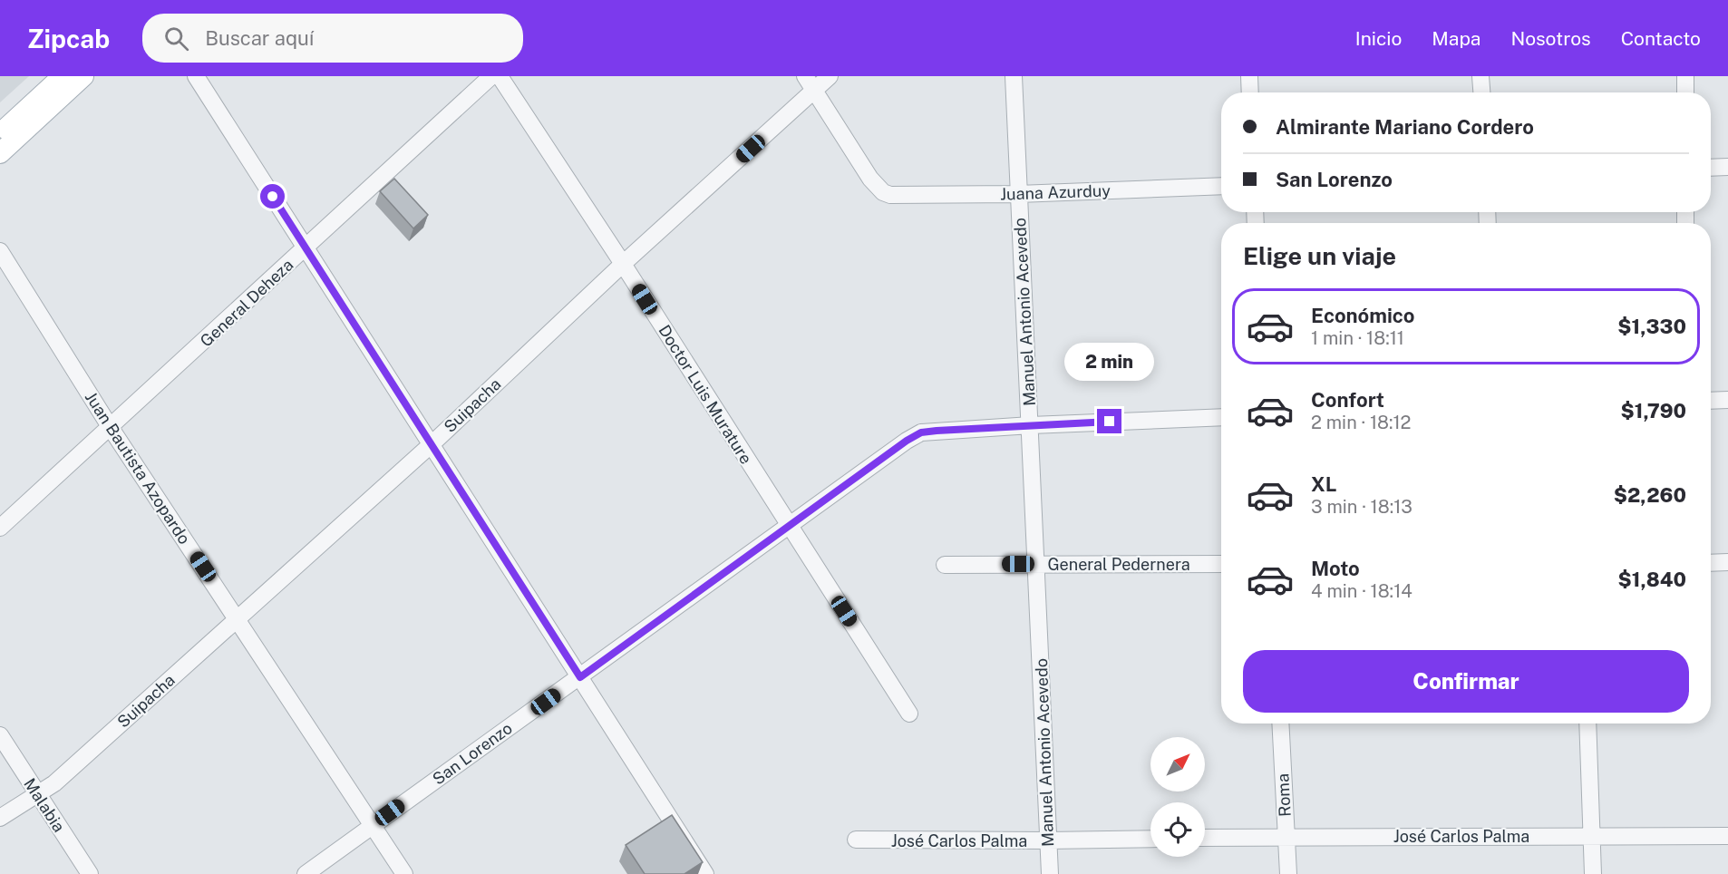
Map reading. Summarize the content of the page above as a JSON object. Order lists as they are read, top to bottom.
{
  "streets": {
    "street": [
      "Juana Azurduy",
      "General Deheza",
      "Manuel Antonio Acevedo",
      "Doctor Luis Murature",
      "Suipacha",
      "Juan Bautista Azopardo",
      "General Pedernera",
      "San Lorenzo",
      "Roma",
      "Malabia",
      "José Carlos Palma"
    ]
  },
  "crossings": [
    ["Juana Azurduy", "Manuel Antonio Acevedo"],
    ["Juana Azurduy", "Suipacha"],
    ["General Deheza", "Juan Bautista Azopardo"],
    ["Manuel Antonio Acevedo", "General Pedernera"],
    ["Manuel Antonio Acevedo", "San Lorenzo"],
    ["Manuel Antonio Acevedo", "José Carlos Palma"],
    ["Doctor Luis Murature", "Suipacha"],
    ["Doctor Luis Murature", "San Lorenzo"],
    ["Suipacha", "Juan Bautista Azopardo"],
    ["Suipacha", "Malabia"],
    ["Juan Bautista Azopardo", "San Lorenzo"],
    ["Roma", "José Carlos Palma"]
  ],
  "north": "top right",
  "page": {
    "header": "Zipcab",
    "search": "Buscar aquí",
    "nav": [
      "Inicio",
      "Mapa",
      "Nosotros",
      "Contacto"
    ],
    "banner": ["Almirante Mariano Cordero", "San Lorenzo"],
    "heading": "Elige un viaje",
    "list": [
      {
        "name": "Económico",
        "note": "1 min · 18:11",
        "value": "$1,330"
      },
      {
        "name": "Confort",
        "note": "2 min · 18:12",
        "value": "$1,790"
      },
      {
        "name": "XL",
        "note": "3 min · 18:13",
        "value": "$2,260"
      },
      {
        "name": "Moto",
        "note": "4 min · 18:14",
        "value": "$1,840"
      }
    ],
    "bubble": "2 min",
    "buttons": "Confirmar"
  }
}
